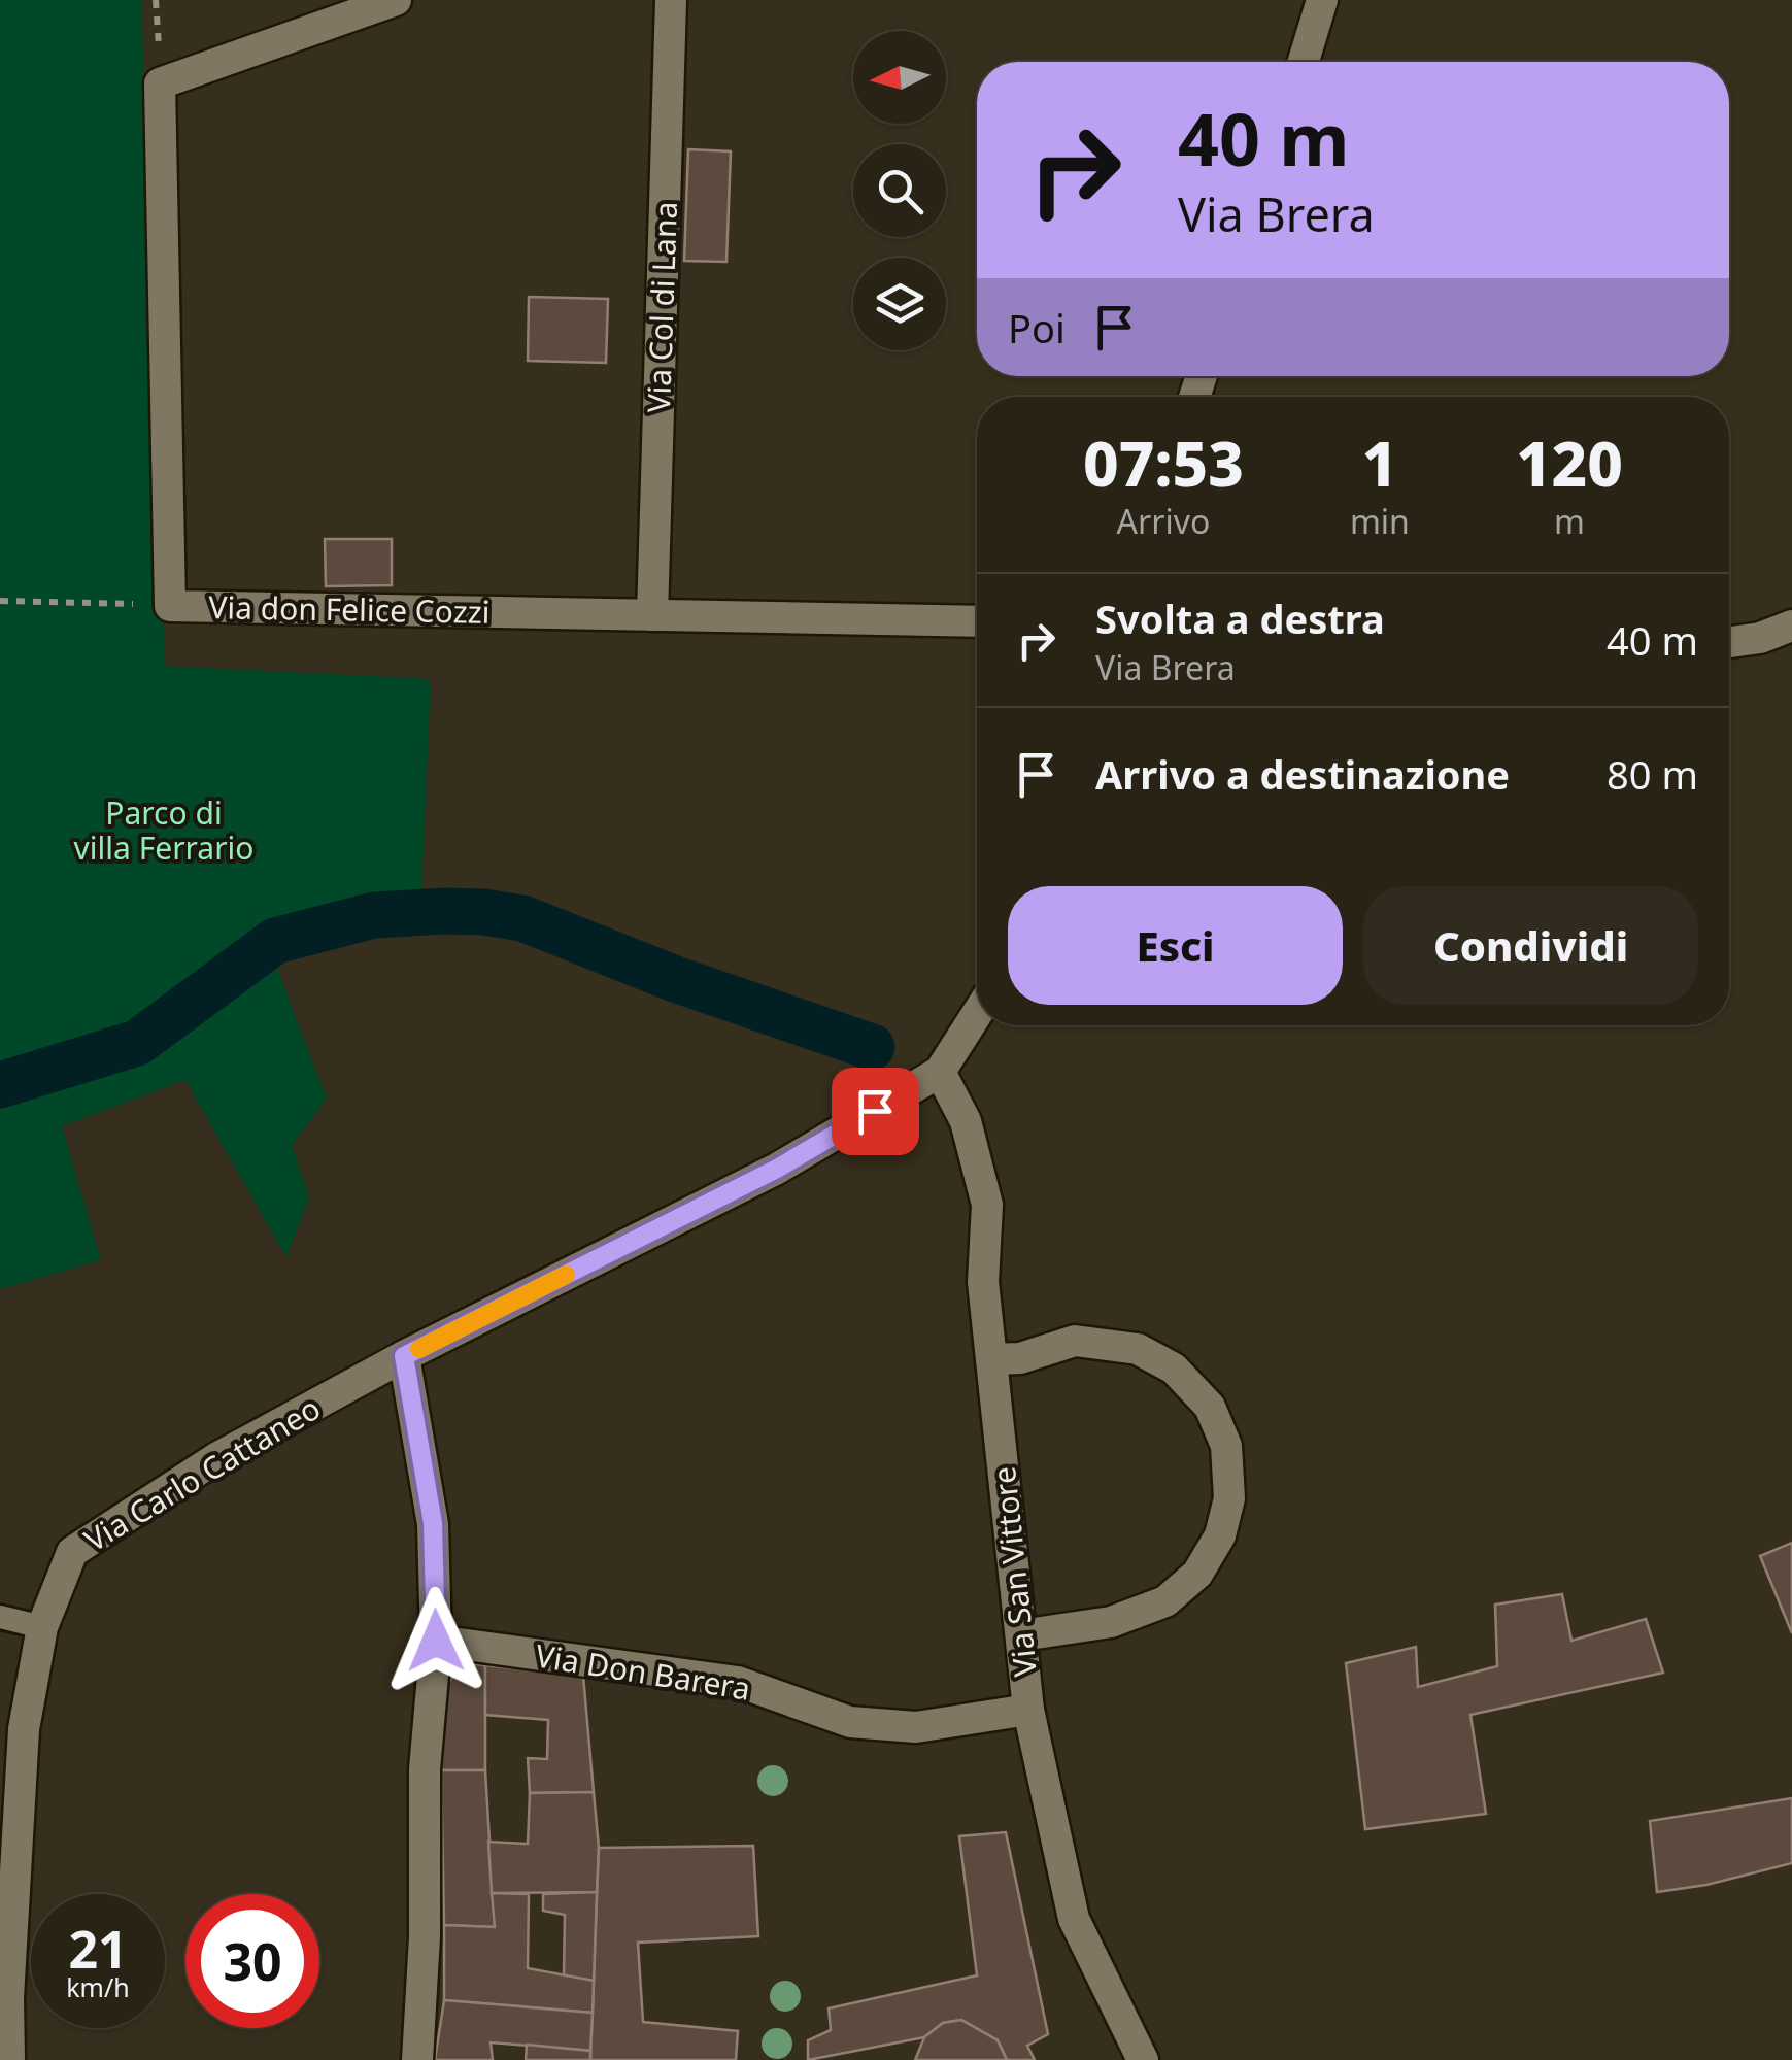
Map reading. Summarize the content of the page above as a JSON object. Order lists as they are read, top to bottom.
{
  "streets": {
    "street": [
      "Via Col di Lana",
      "Via don Felice Cozzi",
      "Via Carlo Cattaneo",
      "Via San Vittore",
      "Via Don Barera"
    ]
  },
  "crossings": [
    ["Via Col di Lana", "Via don Felice Cozzi"],
    ["Via Carlo Cattaneo", "Via San Vittore"],
    ["Via San Vittore", "Via Don Barera"]
  ],
  "parks": ["Parco di villa Ferrario"],
  "north": "left",
  "page": {
    "turn": ["40 m", "Via Brera"],
    "then": "Poi",
    "eta": [
      "07:53",
      "Arrivo",
      "1",
      "min",
      "120",
      "m"
    ],
    "list": [
      {
        "name": "Svolta a destra",
        "note": "Via Brera",
        "value": "40 m"
      },
      {
        "name": "Arrivo a destinazione",
        "value": "80 m"
      }
    ],
    "buttons": ["Esci", "Condividi"],
    "speed": "21 km/h",
    "limit": "30"
  }
}
